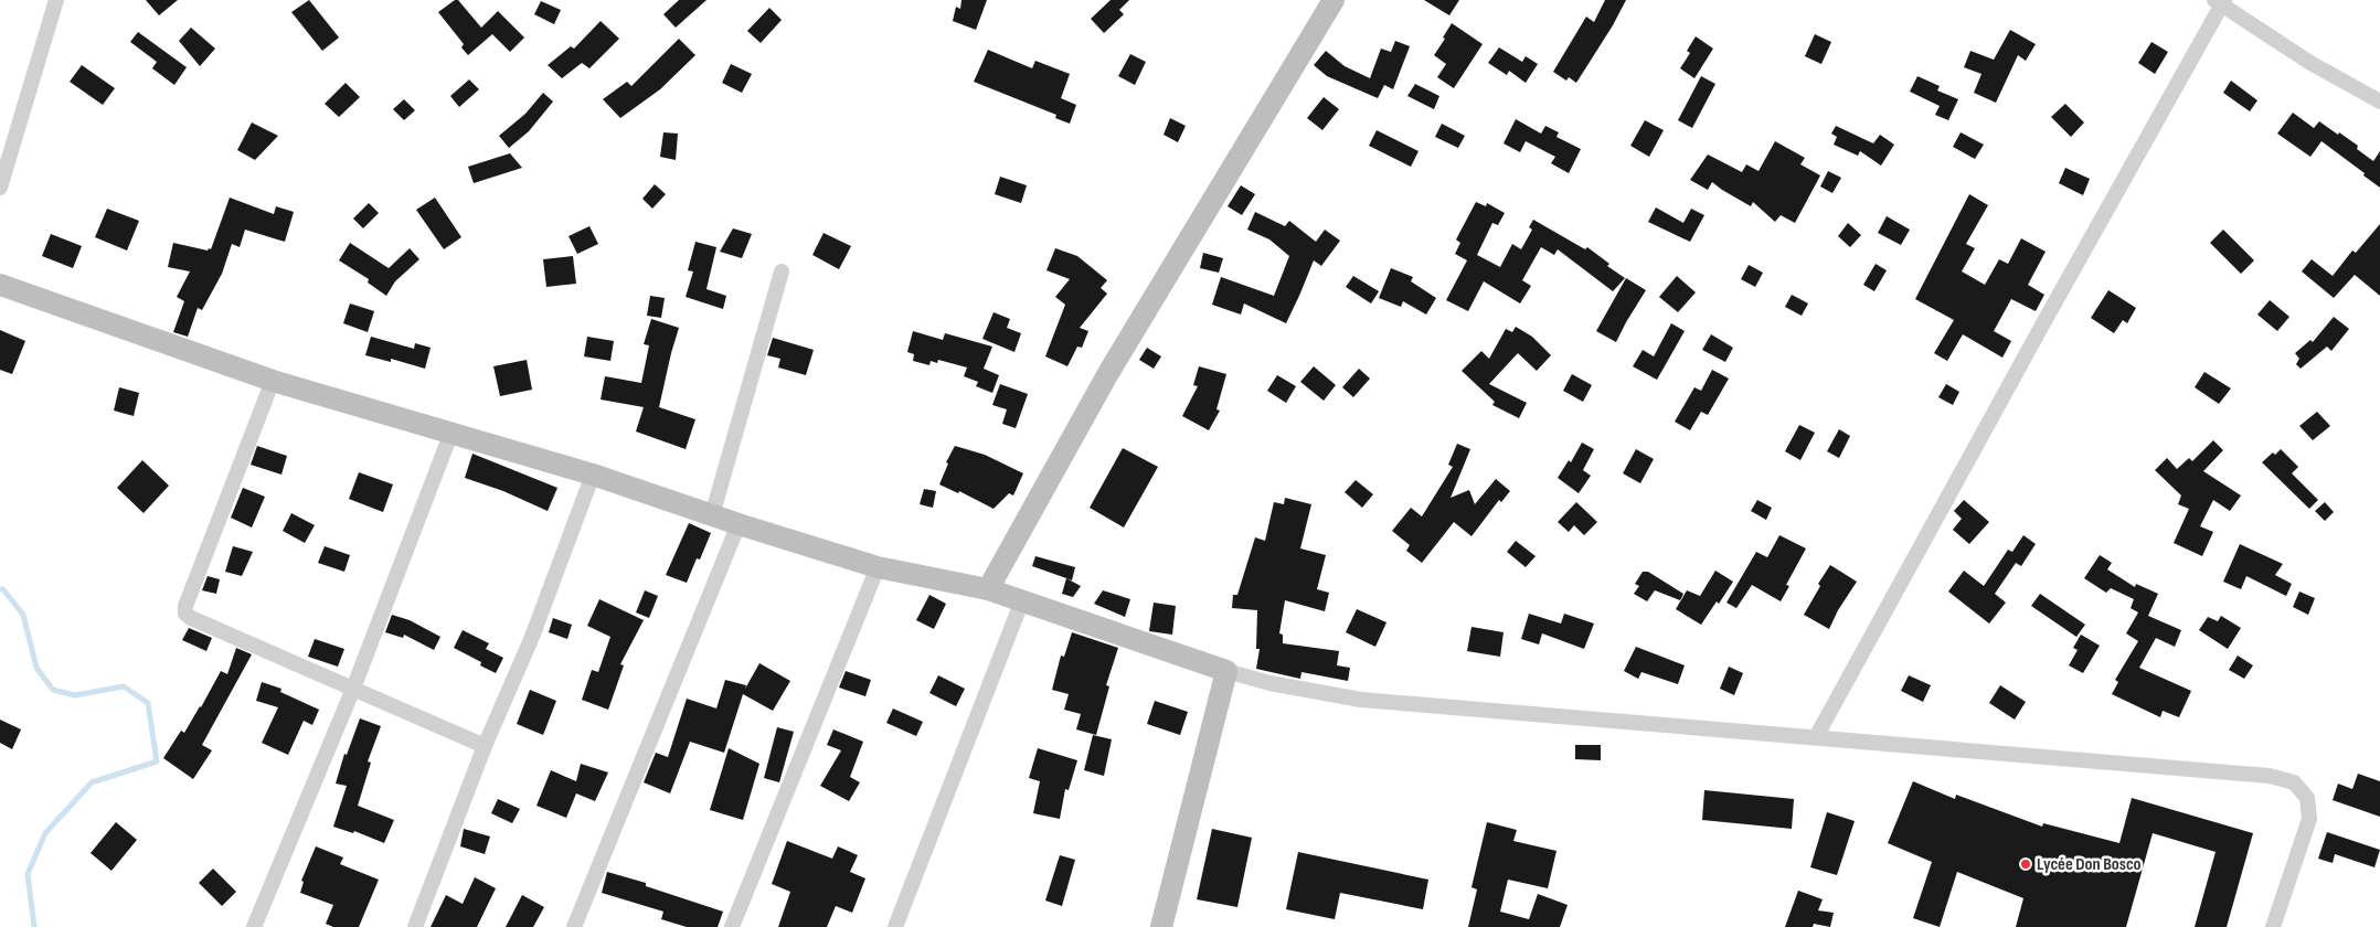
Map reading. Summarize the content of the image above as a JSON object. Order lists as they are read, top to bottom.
{
  "places": ["Lycée Don Bosco"]
}
